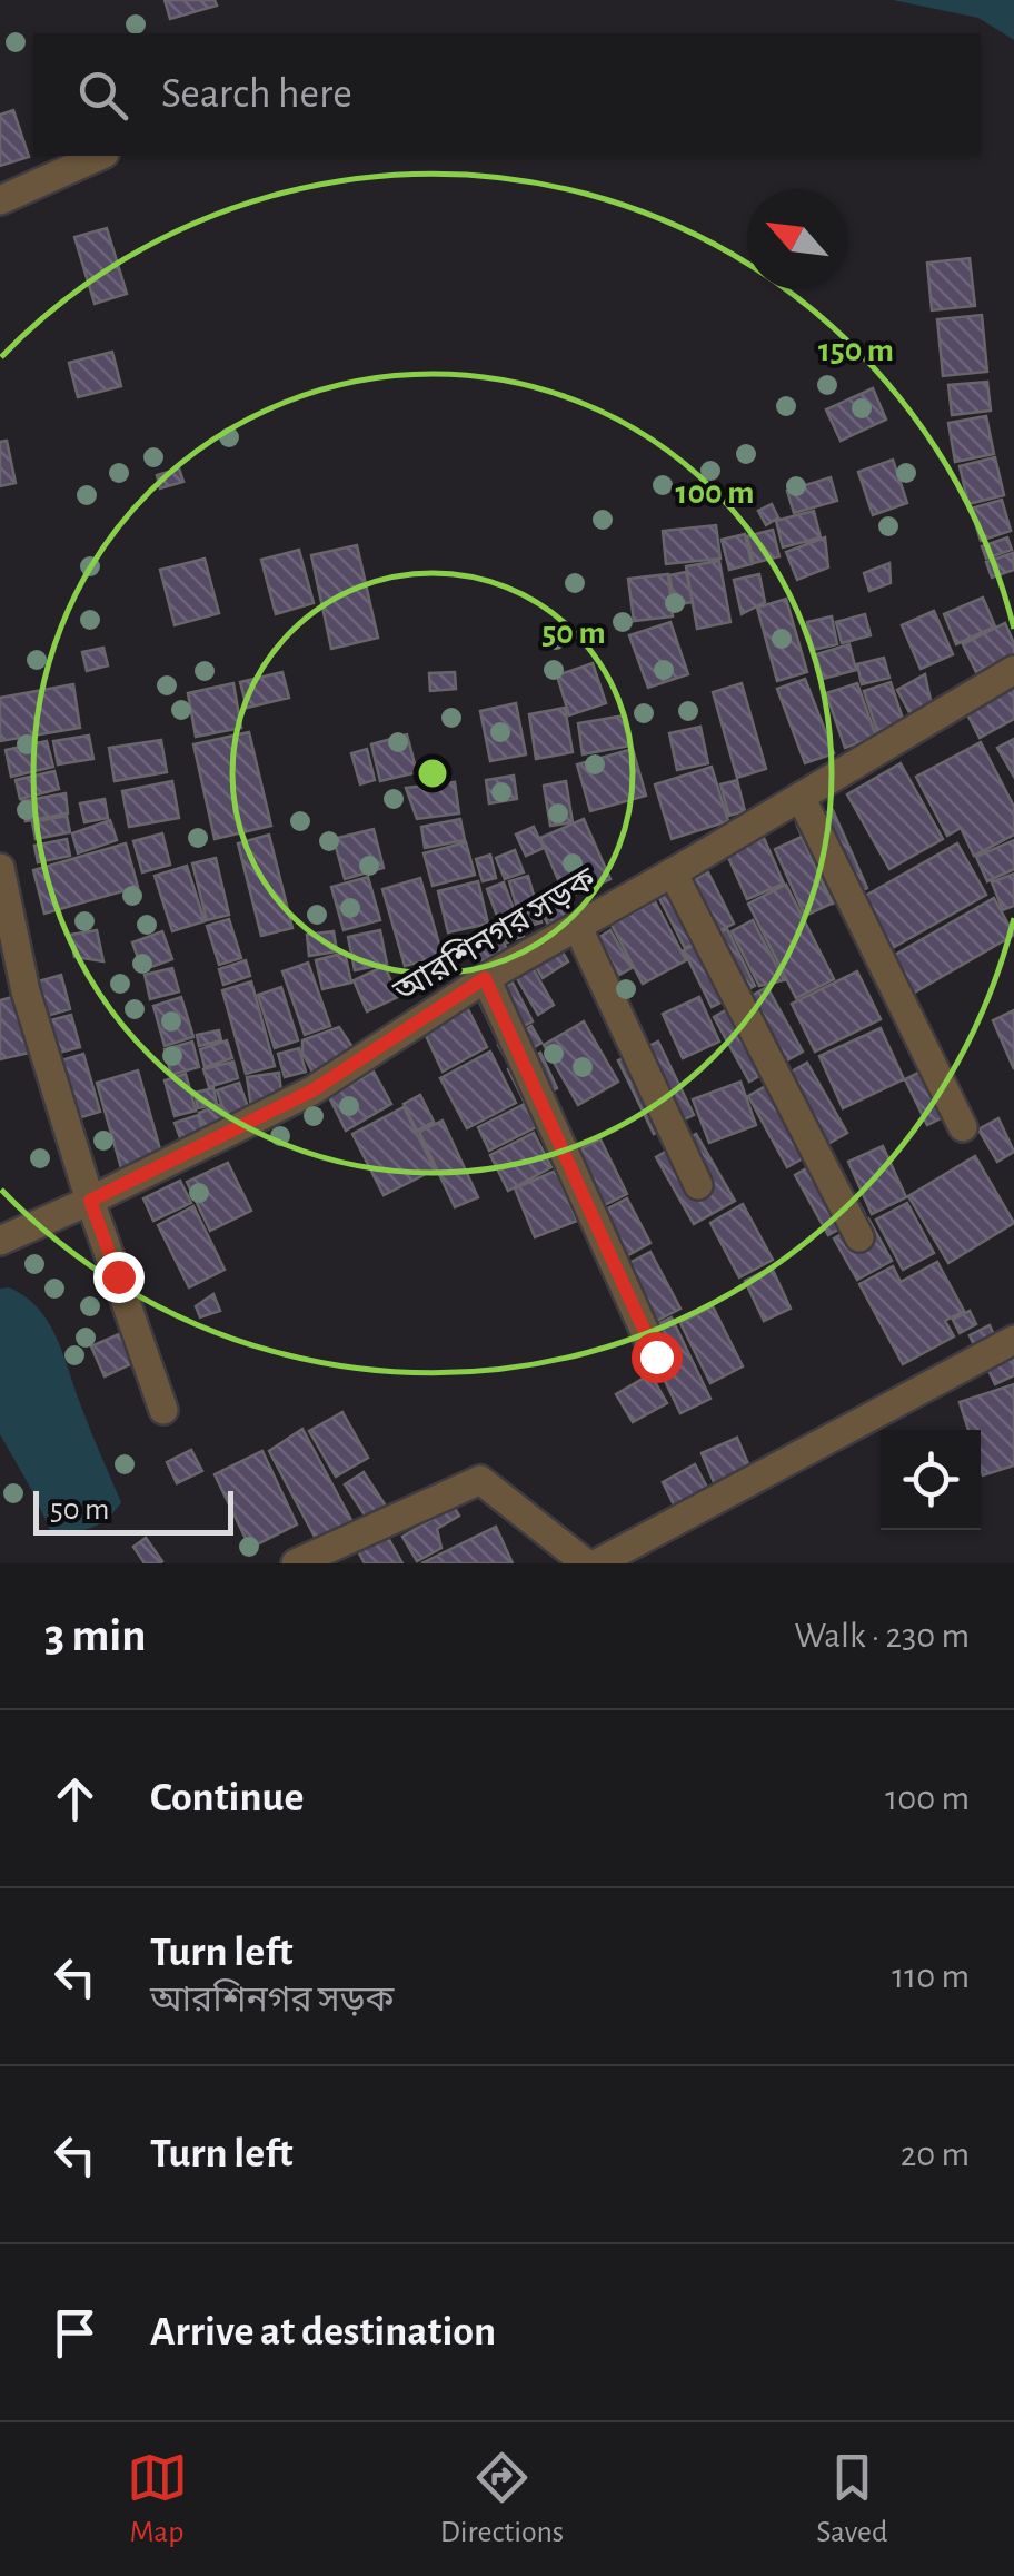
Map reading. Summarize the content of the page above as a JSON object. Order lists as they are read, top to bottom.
{
  "streets": {
    "street": ["আরশিনগর সড়ক"]
  },
  "scale_bar": "50 m",
  "north": "top left",
  "page": {
    "search": "Search here",
    "scale": "50 m",
    "heading": ["3 min", "Walk · 230 m"],
    "list": [
      ["Continue", "100 m"],
      ["Turn left", "আরশিনগর সড়ক", "110 m"],
      ["Turn left", "20 m"],
      "Arrive at destination"
    ],
    "nav": ["Map", "Directions", "Saved"]
  },
  "rings": ["150 m", "100 m", "50 m"]
}
